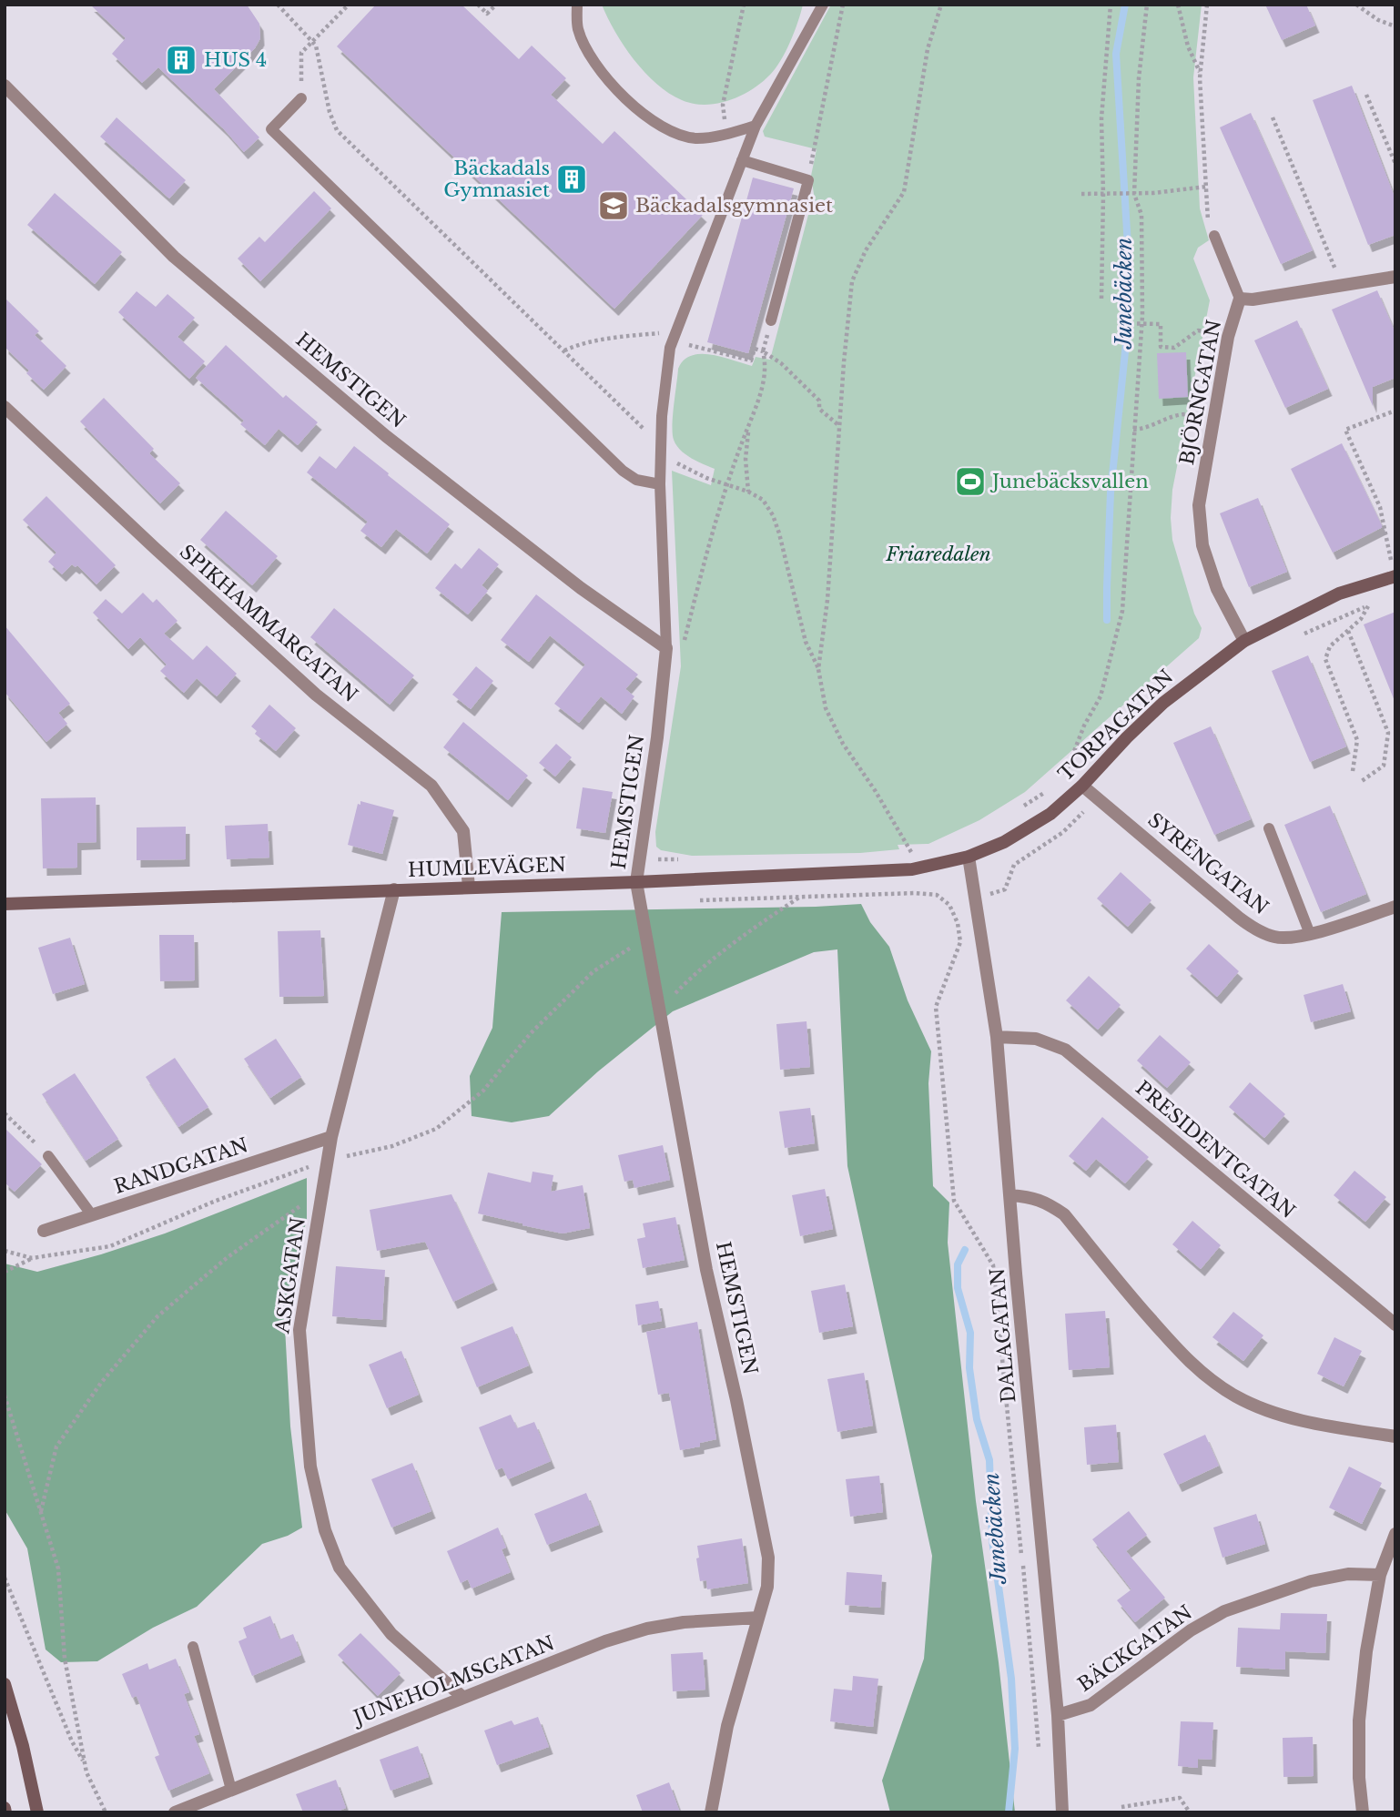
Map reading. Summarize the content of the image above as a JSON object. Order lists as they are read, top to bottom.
{
  "streets": {
    "street": [
      "HEMSTIGEN",
      "BJÖRNGATAN",
      "SPIKHAMMARGATAN",
      "TORPAGATAN",
      "SYRÉNGATAN",
      "HUMLEVÄGEN",
      "PRESIDENTGATAN",
      "RANDGATAN",
      "ASKGATAN",
      "DALAGATAN",
      "BÄCKGATAN",
      "JUNEHOLMSGATAN"
    ]
  },
  "crossings": [
    ["HEMSTIGEN", "HUMLEVÄGEN"],
    ["HEMSTIGEN", "JUNEHOLMSGATAN"],
    ["BJÖRNGATAN", "TORPAGATAN"],
    ["SPIKHAMMARGATAN", "HUMLEVÄGEN"],
    ["TORPAGATAN", "SYRÉNGATAN"],
    ["TORPAGATAN", "HUMLEVÄGEN"],
    ["TORPAGATAN", "DALAGATAN"],
    ["HUMLEVÄGEN", "ASKGATAN"],
    ["HUMLEVÄGEN", "DALAGATAN"],
    ["PRESIDENTGATAN", "DALAGATAN"],
    ["RANDGATAN", "ASKGATAN"],
    ["ASKGATAN", "JUNEHOLMSGATAN"],
    ["DALAGATAN", "BÄCKGATAN"]
  ],
  "water": ["Junebäcken"],
  "parks": ["Friaredalen"],
  "places": {
    "building": ["HUS 4", "Bäckadals Gymnasiet"],
    "school or university": ["Bäckadalsgymnasiet"],
    "sports": ["Junebäcksvallen"]
  }
}
